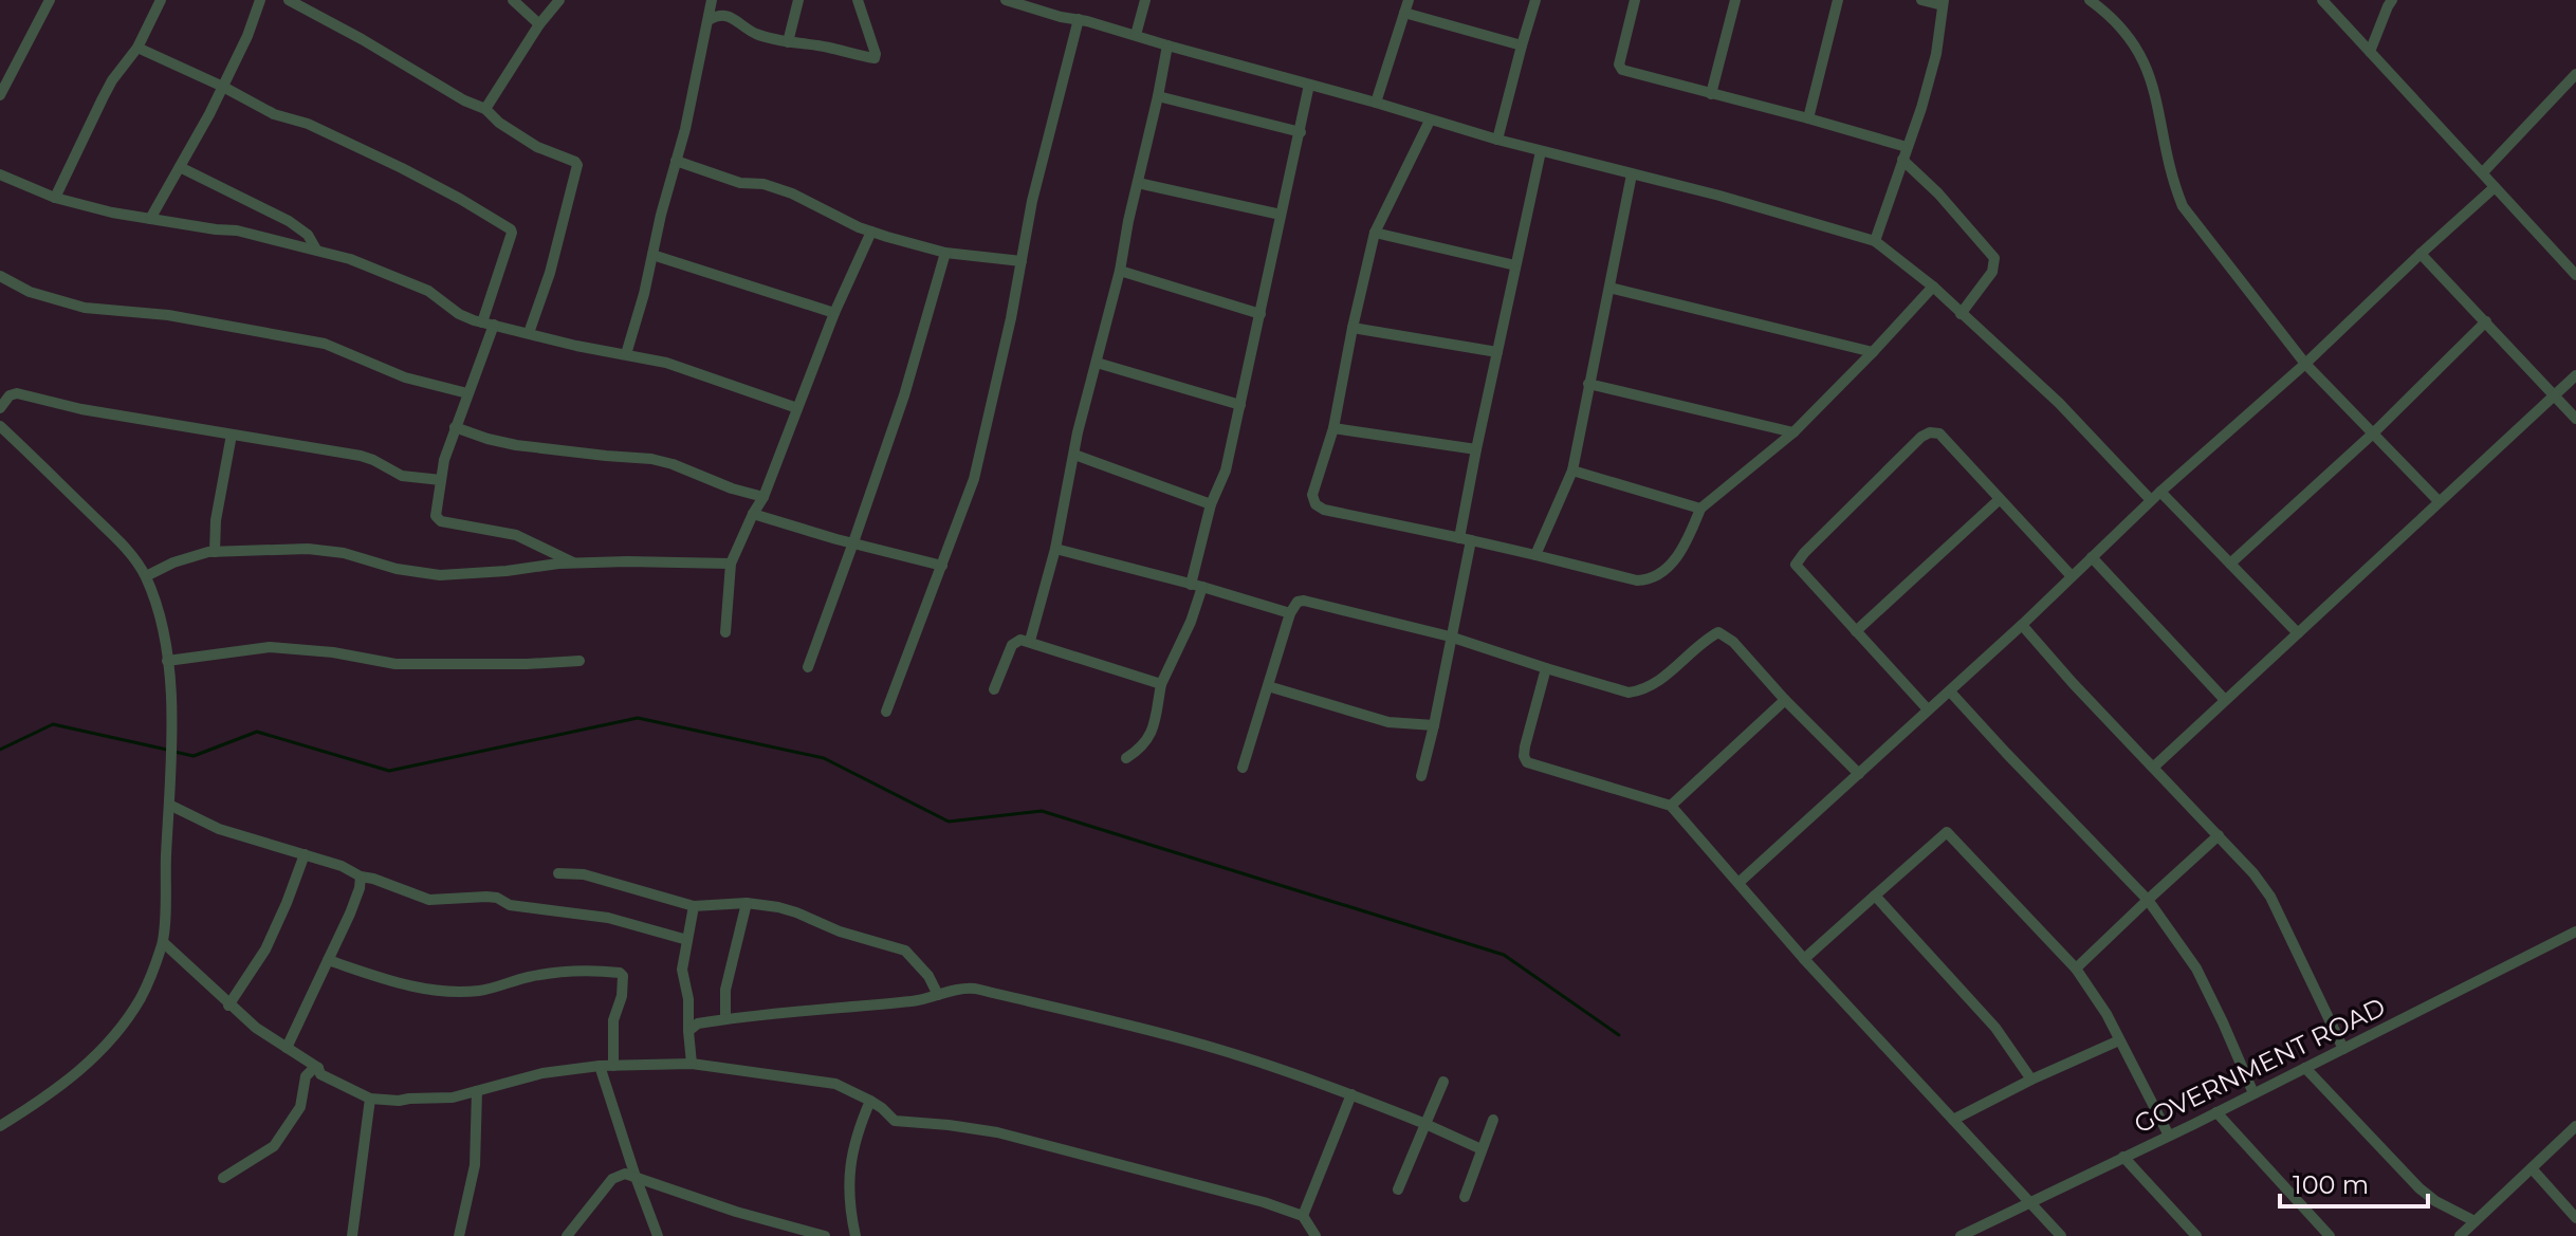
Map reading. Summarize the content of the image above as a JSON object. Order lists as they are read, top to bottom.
{
  "streets": {
    "street": ["GOVERNMENT ROAD"]
  },
  "scale_bar": "100 m"
}
